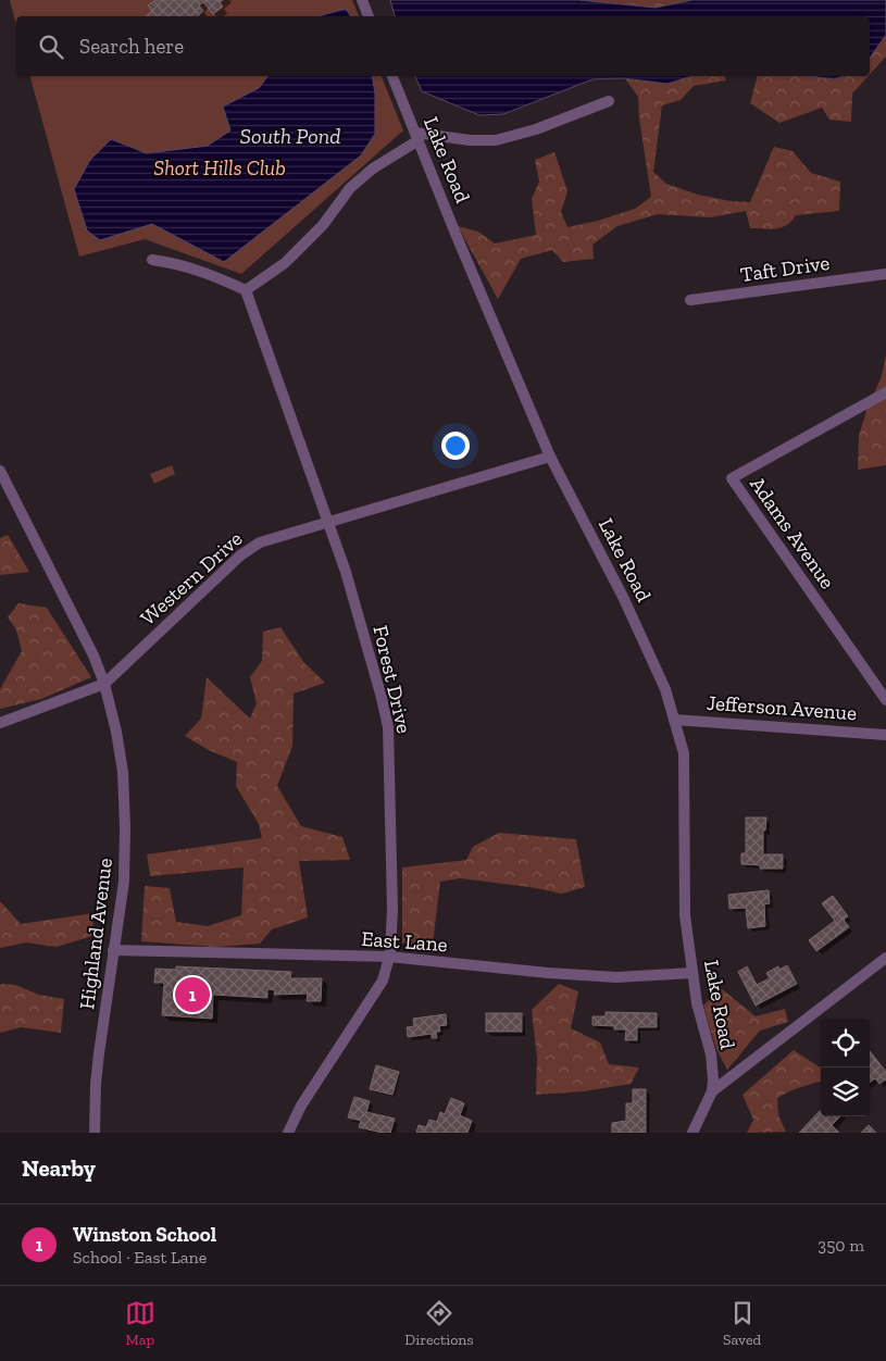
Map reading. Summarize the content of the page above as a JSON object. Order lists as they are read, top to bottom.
{
  "streets": {
    "street": [
      "Lake Road",
      "Taft Drive",
      "Adams Avenue",
      "Western Drive",
      "Forest Drive",
      "Jefferson Avenue",
      "Highland Avenue",
      "East Lane"
    ]
  },
  "crossings": [
    ["Lake Road", "Western Drive"],
    ["Lake Road", "Jefferson Avenue"],
    ["Lake Road", "East Lane"],
    ["Western Drive", "Forest Drive"],
    ["Western Drive", "Highland Avenue"],
    ["Forest Drive", "East Lane"],
    ["Highland Avenue", "East Lane"]
  ],
  "water": ["South Pond"],
  "parks": ["Short Hills Club"],
  "page": {
    "search": "Search here",
    "pins": "1",
    "heading": "Nearby",
    "list": [
      {
        "mark": "1",
        "name": "Winston School",
        "note": "School · East Lane",
        "value": "350 m"
      }
    ],
    "nav": ["Map", "Directions", "Saved"]
  }
}
